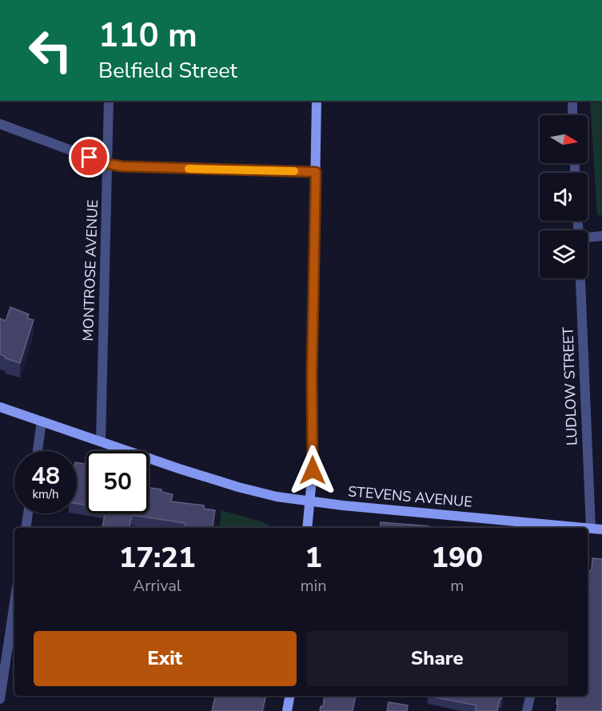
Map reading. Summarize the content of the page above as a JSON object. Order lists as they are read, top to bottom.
{
  "streets": {
    "main road": ["STEVENS AVENUE"],
    "street": ["MONTROSE AVENUE", "LUDLOW STREET"]
  },
  "crossings": [
    ["MONTROSE AVENUE", "STEVENS AVENUE"],
    ["LUDLOW STREET", "STEVENS AVENUE"]
  ],
  "north": "right",
  "page": {
    "turn": ["110 m", "Belfield Street"],
    "speed": "48 km/h",
    "limit": "50",
    "eta": [
      "17:21",
      "Arrival",
      "1",
      "min",
      "190",
      "m"
    ],
    "buttons": ["Exit", "Share"]
  }
}
